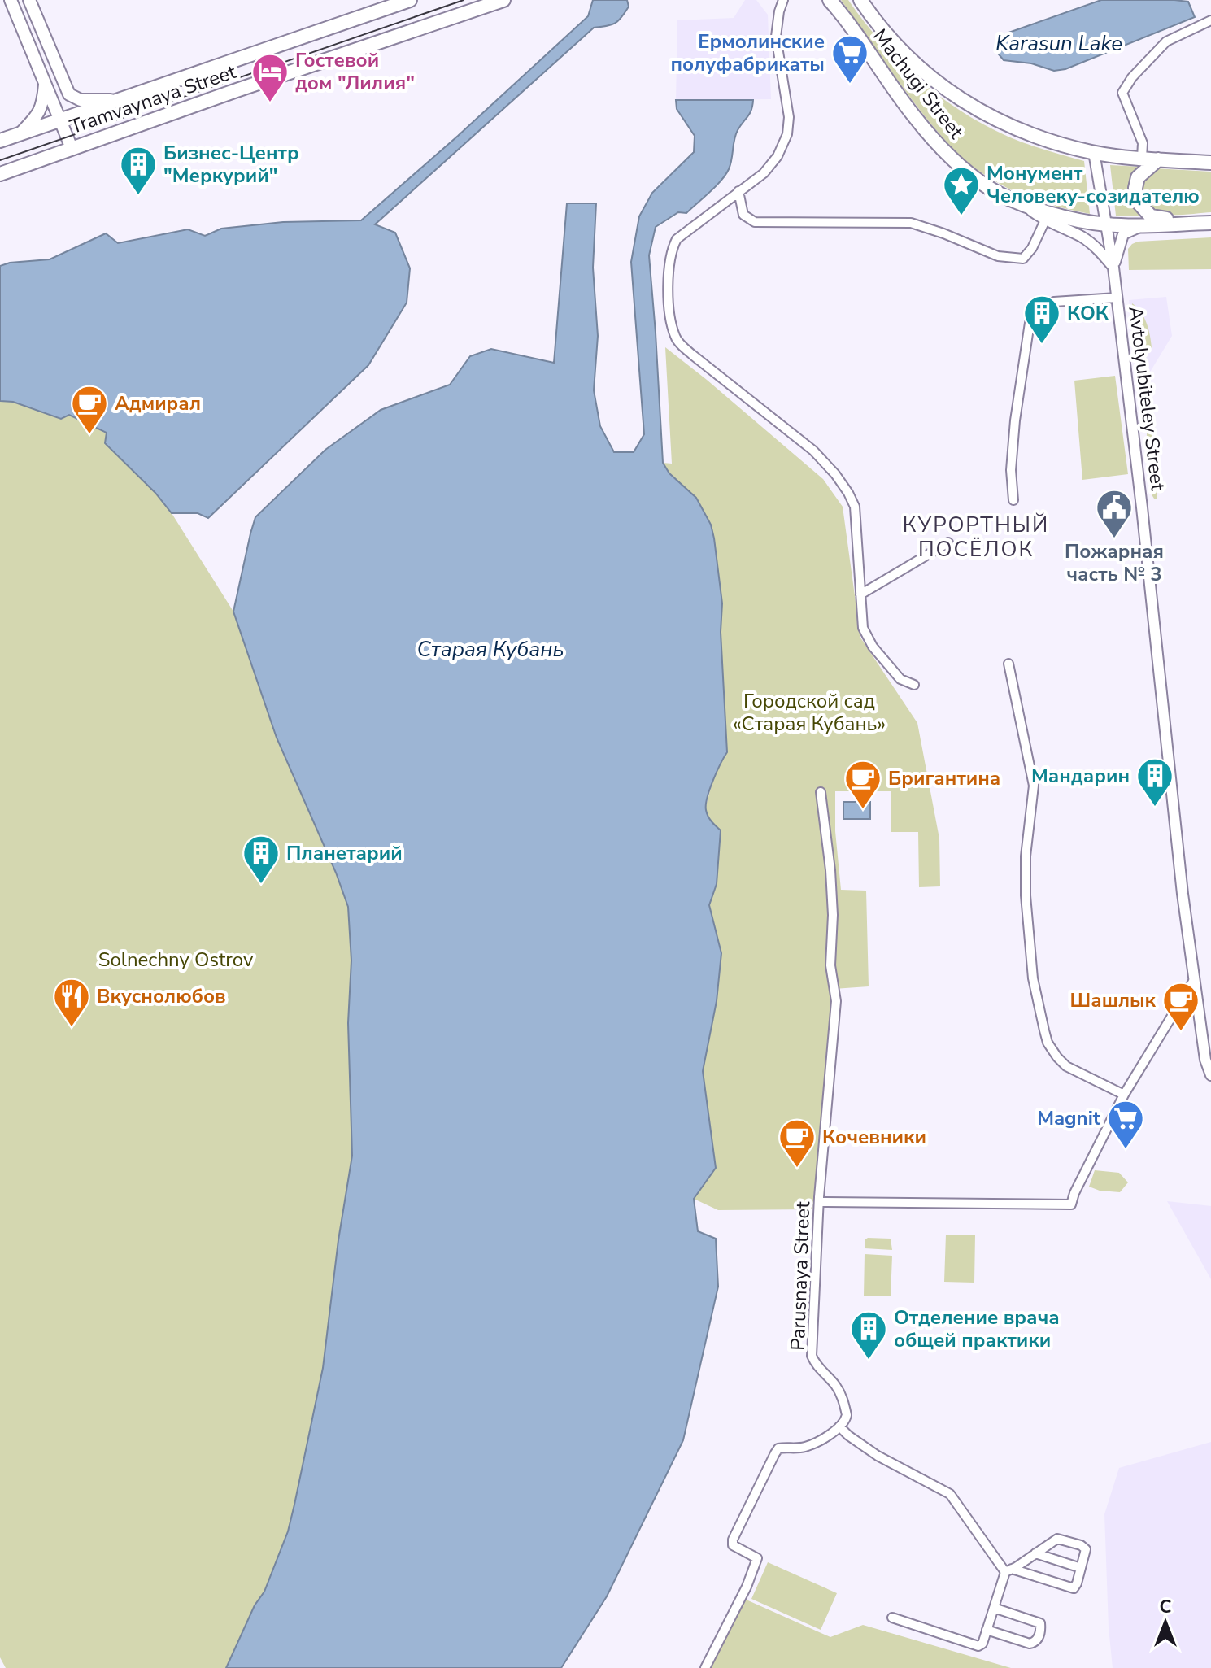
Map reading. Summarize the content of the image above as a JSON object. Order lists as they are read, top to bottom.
{
  "streets": {
    "main road": ["Machugi Street", "Tramvaynaya Street"],
    "street": ["Avtolyubiteley Street", "Parusnaya Street"]
  },
  "crossings": [
    ["Machugi Street", "Avtolyubiteley Street"]
  ],
  "districts": ["КУРОРТНЫЙ ПОСЁЛОК"],
  "water": ["Karasun Lake", "Старая Кубань"],
  "parks": ["Городской сад «Старая Кубань»", "Solnechny Ostrov"],
  "places": {
    "supermarket": ["Ермолинские полуфабрикаты", "Magnit"],
    "hotel": ["Гостевой дом \"Лилия\""],
    "building": [
      "Бизнес-Центр \"Меркурий\"",
      "КОК",
      "Мандарин",
      "Планетарий",
      "Отделение врача общей практики"
    ],
    "place": ["Монумент Человеку-созидателю"],
    "cafe": [
      "Адмирал",
      "Бригантина",
      "Шашлык",
      "Кочевники"
    ],
    "public building": ["Пожарная часть № 3"],
    "restaurant": ["Вкуснолюбов"]
  },
  "north": "top"
}
